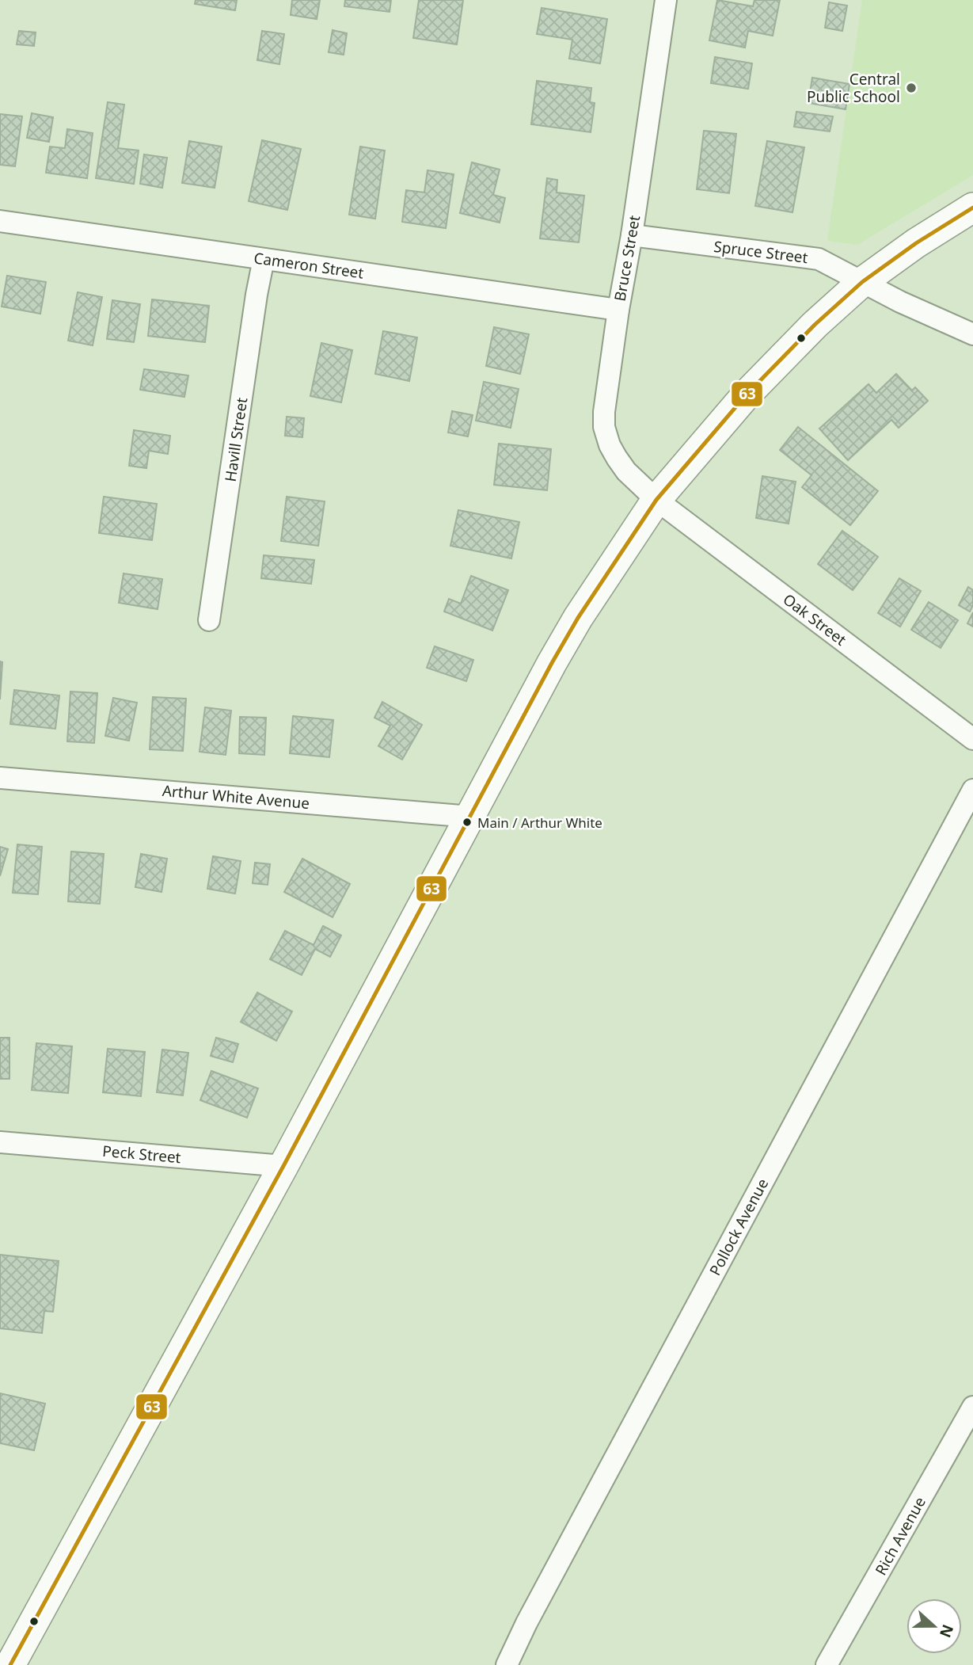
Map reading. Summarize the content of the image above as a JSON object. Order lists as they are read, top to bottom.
{
  "streets": {
    "street": [
      "Spruce Street",
      "Bruce Street",
      "Cameron Street",
      "Havill Street",
      "Oak Street",
      "Arthur White Avenue",
      "Peck Street",
      "Pollock Avenue",
      "Rich Avenue"
    ]
  },
  "crossings": [
    ["Spruce Street", "Bruce Street"],
    ["Bruce Street", "Cameron Street"],
    ["Bruce Street", "Oak Street"],
    ["Cameron Street", "Havill Street"]
  ],
  "places": ["Central Public School", "Main / Arthur White"],
  "lines": ["transit line 63"],
  "north": "right"
}
